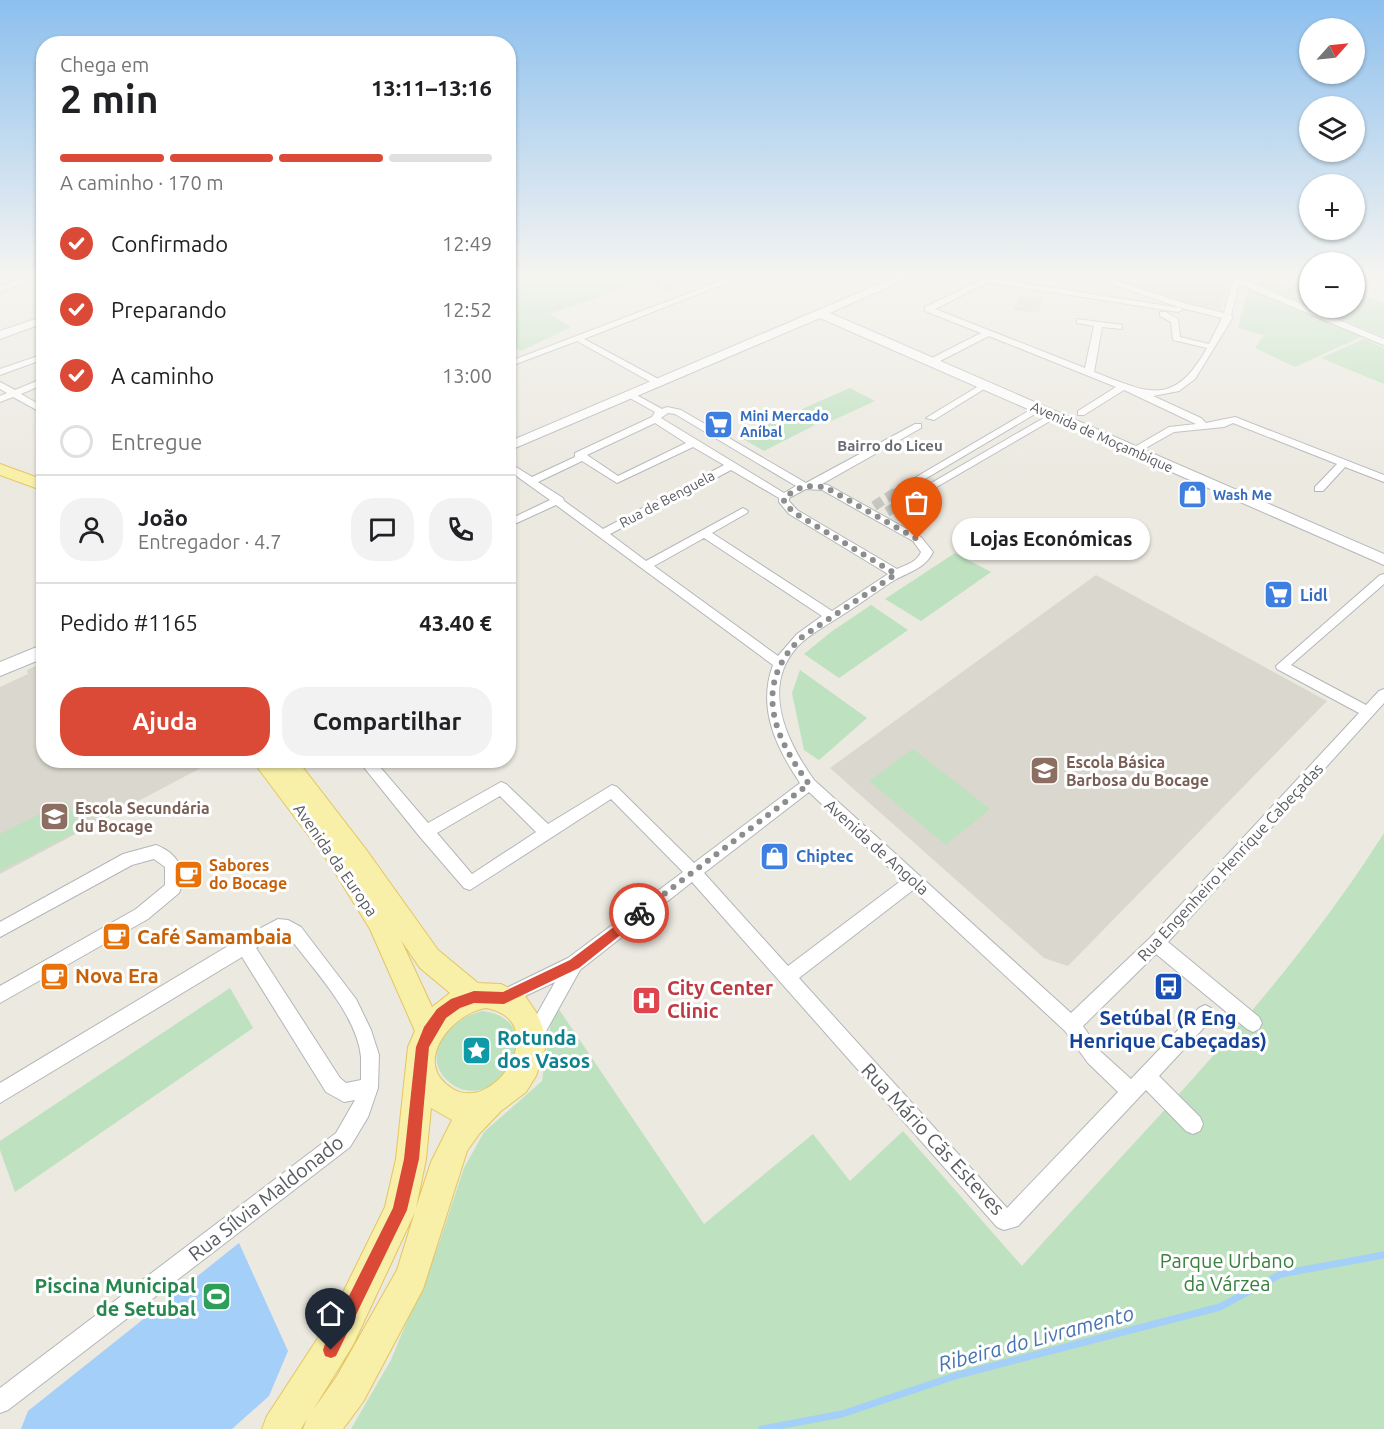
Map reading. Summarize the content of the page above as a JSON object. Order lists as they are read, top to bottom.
{
  "streets": {
    "main road": ["Avenida da Europa"],
    "street": [
      "Avenida de Moçambique",
      "Rua de Benguela",
      "Avenida de Angola",
      "Rua Engenheiro Henrique Cabeçadas",
      "Rua Mário Cãs Esteves",
      "Rua Sílvia Maldonado"
    ]
  },
  "crossings": [
    ["Rua de Benguela", "Avenida de Angola"],
    ["Avenida de Angola", "Rua Engenheiro Henrique Cabeçadas"],
    ["Avenida de Angola", "Rua Mário Cãs Esteves"]
  ],
  "districts": ["Bairro do Liceu"],
  "water": ["Ribeira do Livramento"],
  "parks": ["Parque Urbano da Várzea"],
  "places": {
    "supermarket": ["Mini Mercado Aníbal", "Lidl"],
    "shop": ["Wash Me", "Chiptec"],
    "other": ["Lojas Económicas"],
    "school or university": ["Escola Básica Barbosa du Bocage", "Escola Secundária du Bocage"],
    "cafe": ["Sabores do Bocage", "Café Samambaia", "Nova Era"],
    "bus stop": ["Setúbal (R Eng Henrique Cabeçadas)"],
    "hospital": ["City Center Clinic"],
    "place": ["Rotunda dos Vasos"],
    "sports": ["Piscina Municipal de Setubal"]
  },
  "north": "top right",
  "page": {
    "map_buttons": ["+", "−"],
    "heading": ["2 min", "Chega em", "13:11–13:16"],
    "panel": [
      "João",
      "Entregador · 4.7",
      "Pedido #1165",
      "43.40 €"
    ],
    "bar": "A caminho · 170 m",
    "list": [
      ["Confirmado", "12:49"],
      ["Preparando", "12:52"],
      ["A caminho", "13:00"],
      "Entregue"
    ],
    "bubble": "Lojas Económicas",
    "buttons": ["Ajuda", "Compartilhar"]
  }
}
